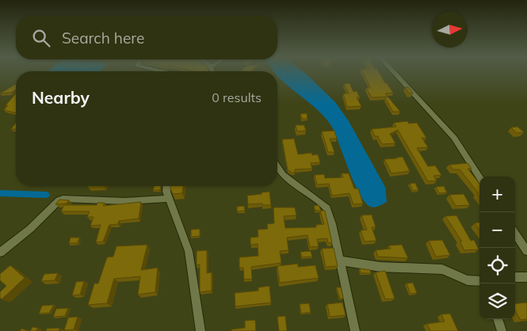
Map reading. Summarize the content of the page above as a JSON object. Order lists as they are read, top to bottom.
{
  "north": "right",
  "page": {
    "search": "Search here",
    "heading": ["Nearby", "0 results"],
    "map_buttons": ["+", "−"]
  }
}
